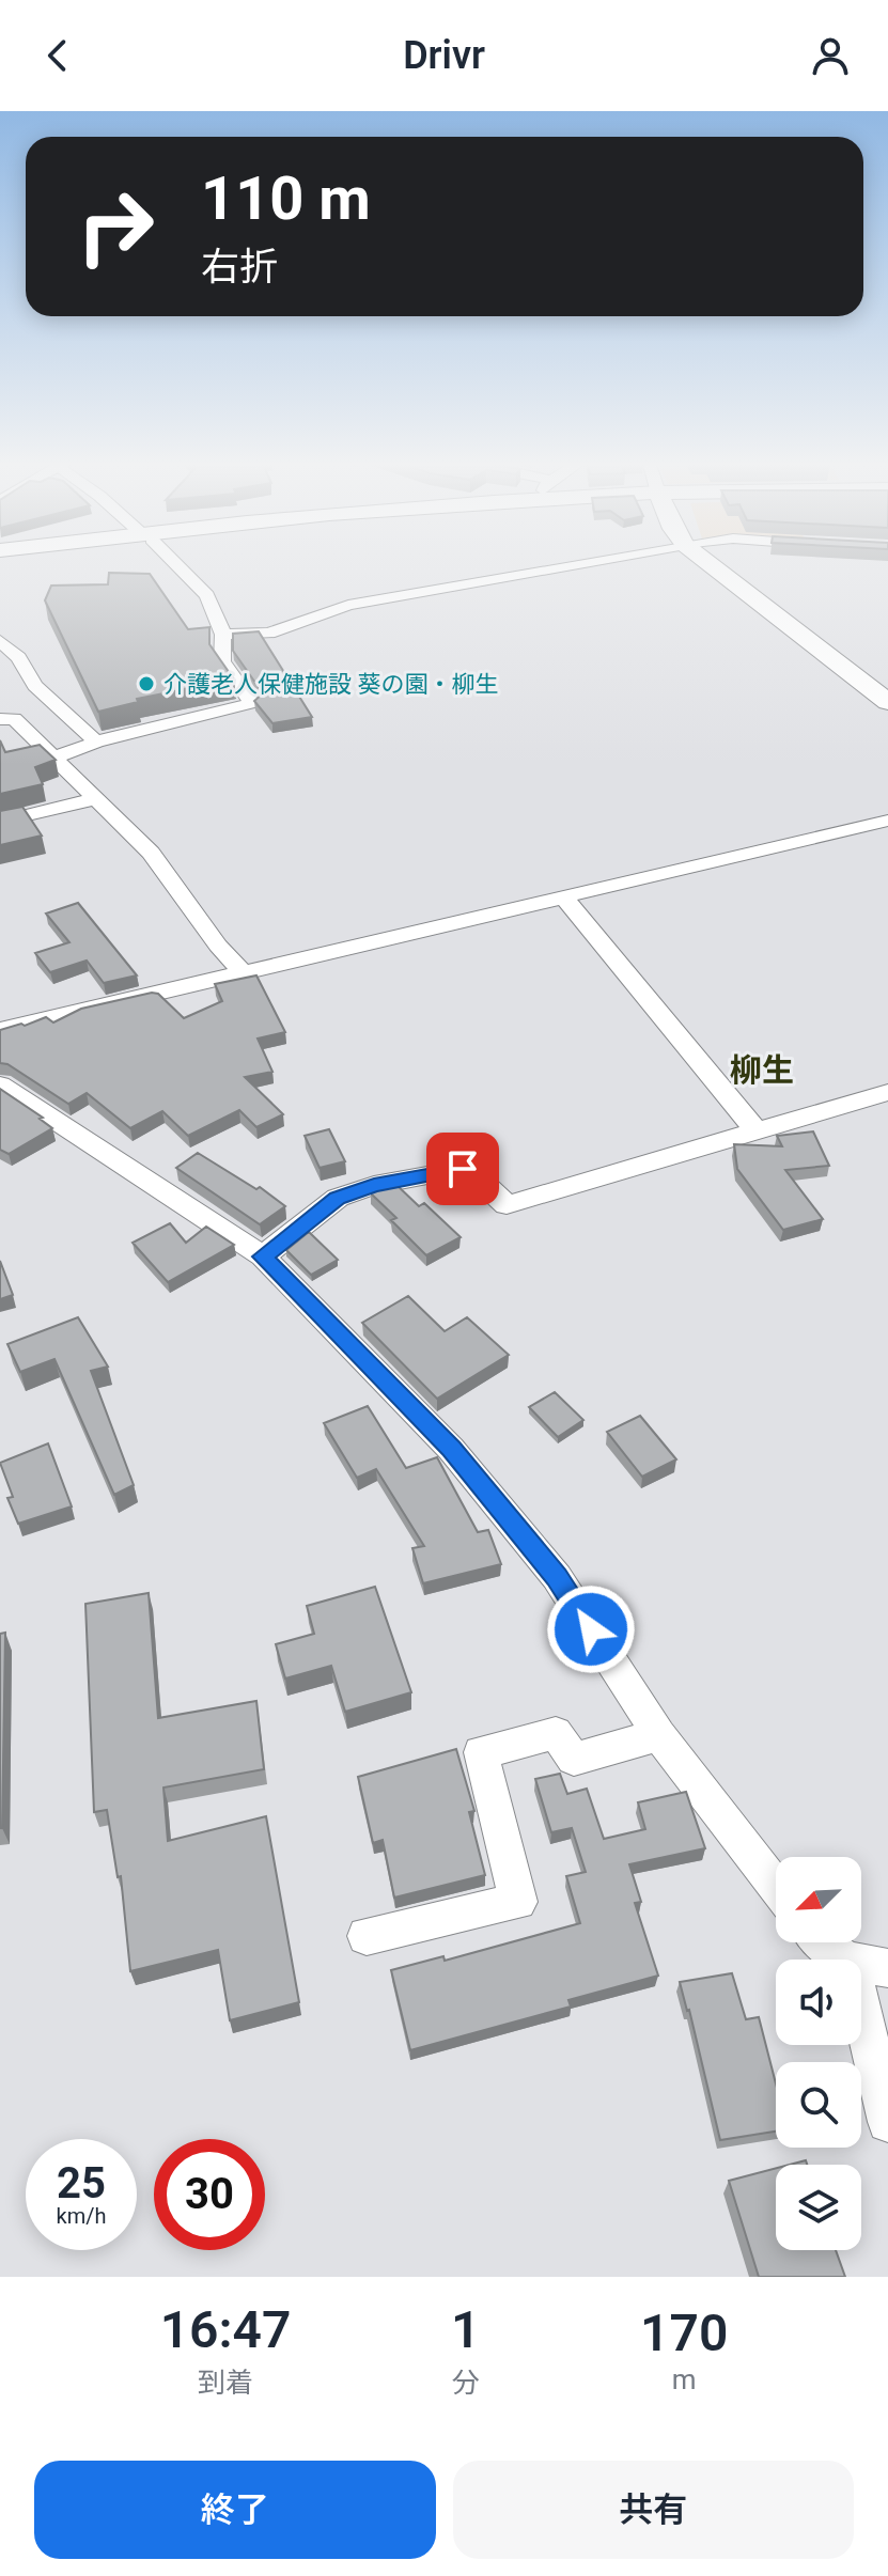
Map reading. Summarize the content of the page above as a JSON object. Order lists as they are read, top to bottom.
{
  "districts": ["柳生"],
  "places": ["介護老人保健施設 葵の園・柳生"],
  "north": "bottom left",
  "page": {
    "header": "Drivr",
    "turn": ["110 m", "右折"],
    "speed": "25 km/h",
    "limit": "30",
    "eta": [
      "16:47",
      "到着",
      "1",
      "分",
      "170",
      "m"
    ],
    "buttons": ["終了", "共有"]
  }
}
